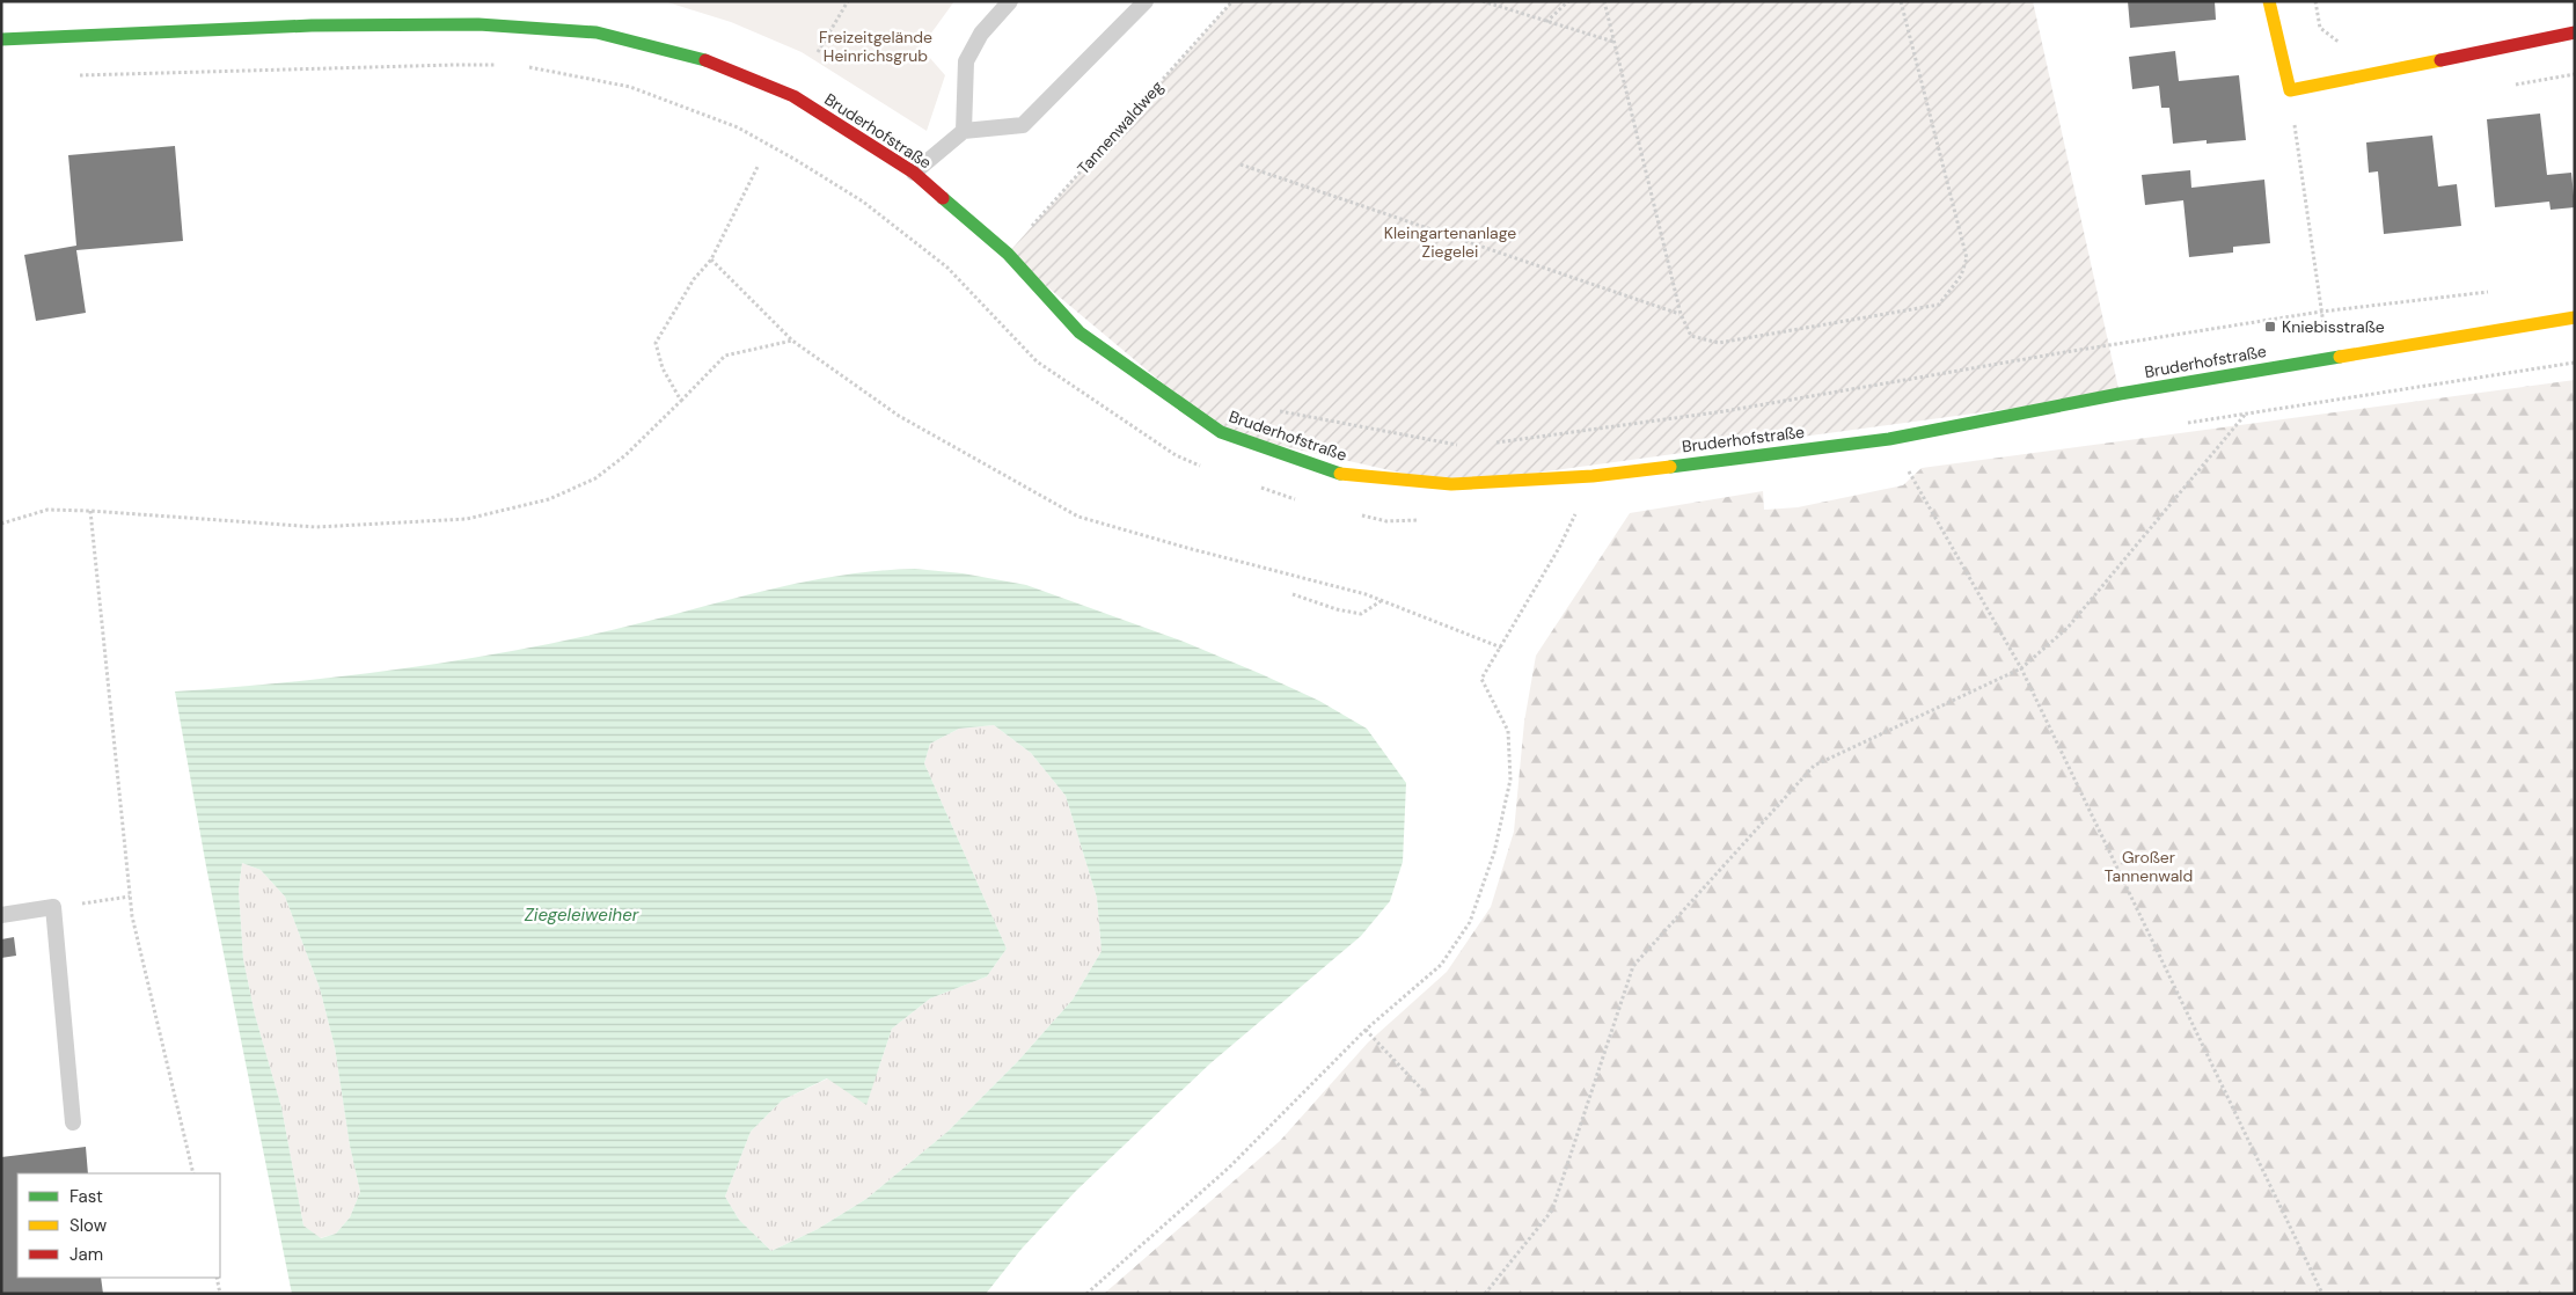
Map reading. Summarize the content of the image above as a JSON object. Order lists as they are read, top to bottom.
{
  "streets": {
    "street": ["Bruderhofstraße"],
    "path": ["Tannenwaldweg"]
  },
  "crossings": [
    ["Tannenwaldweg", "Bruderhofstraße"]
  ],
  "water": ["Ziegeleiweiher"],
  "parks": ["Freizeitgelände Heinrichsgrub", "Kleingartenanlage Ziegelei", "Großer Tannenwald"],
  "places": {
    "transit": ["Kniebisstraße"]
  },
  "legend": ["Fast", "Slow", "Jam"]
}
